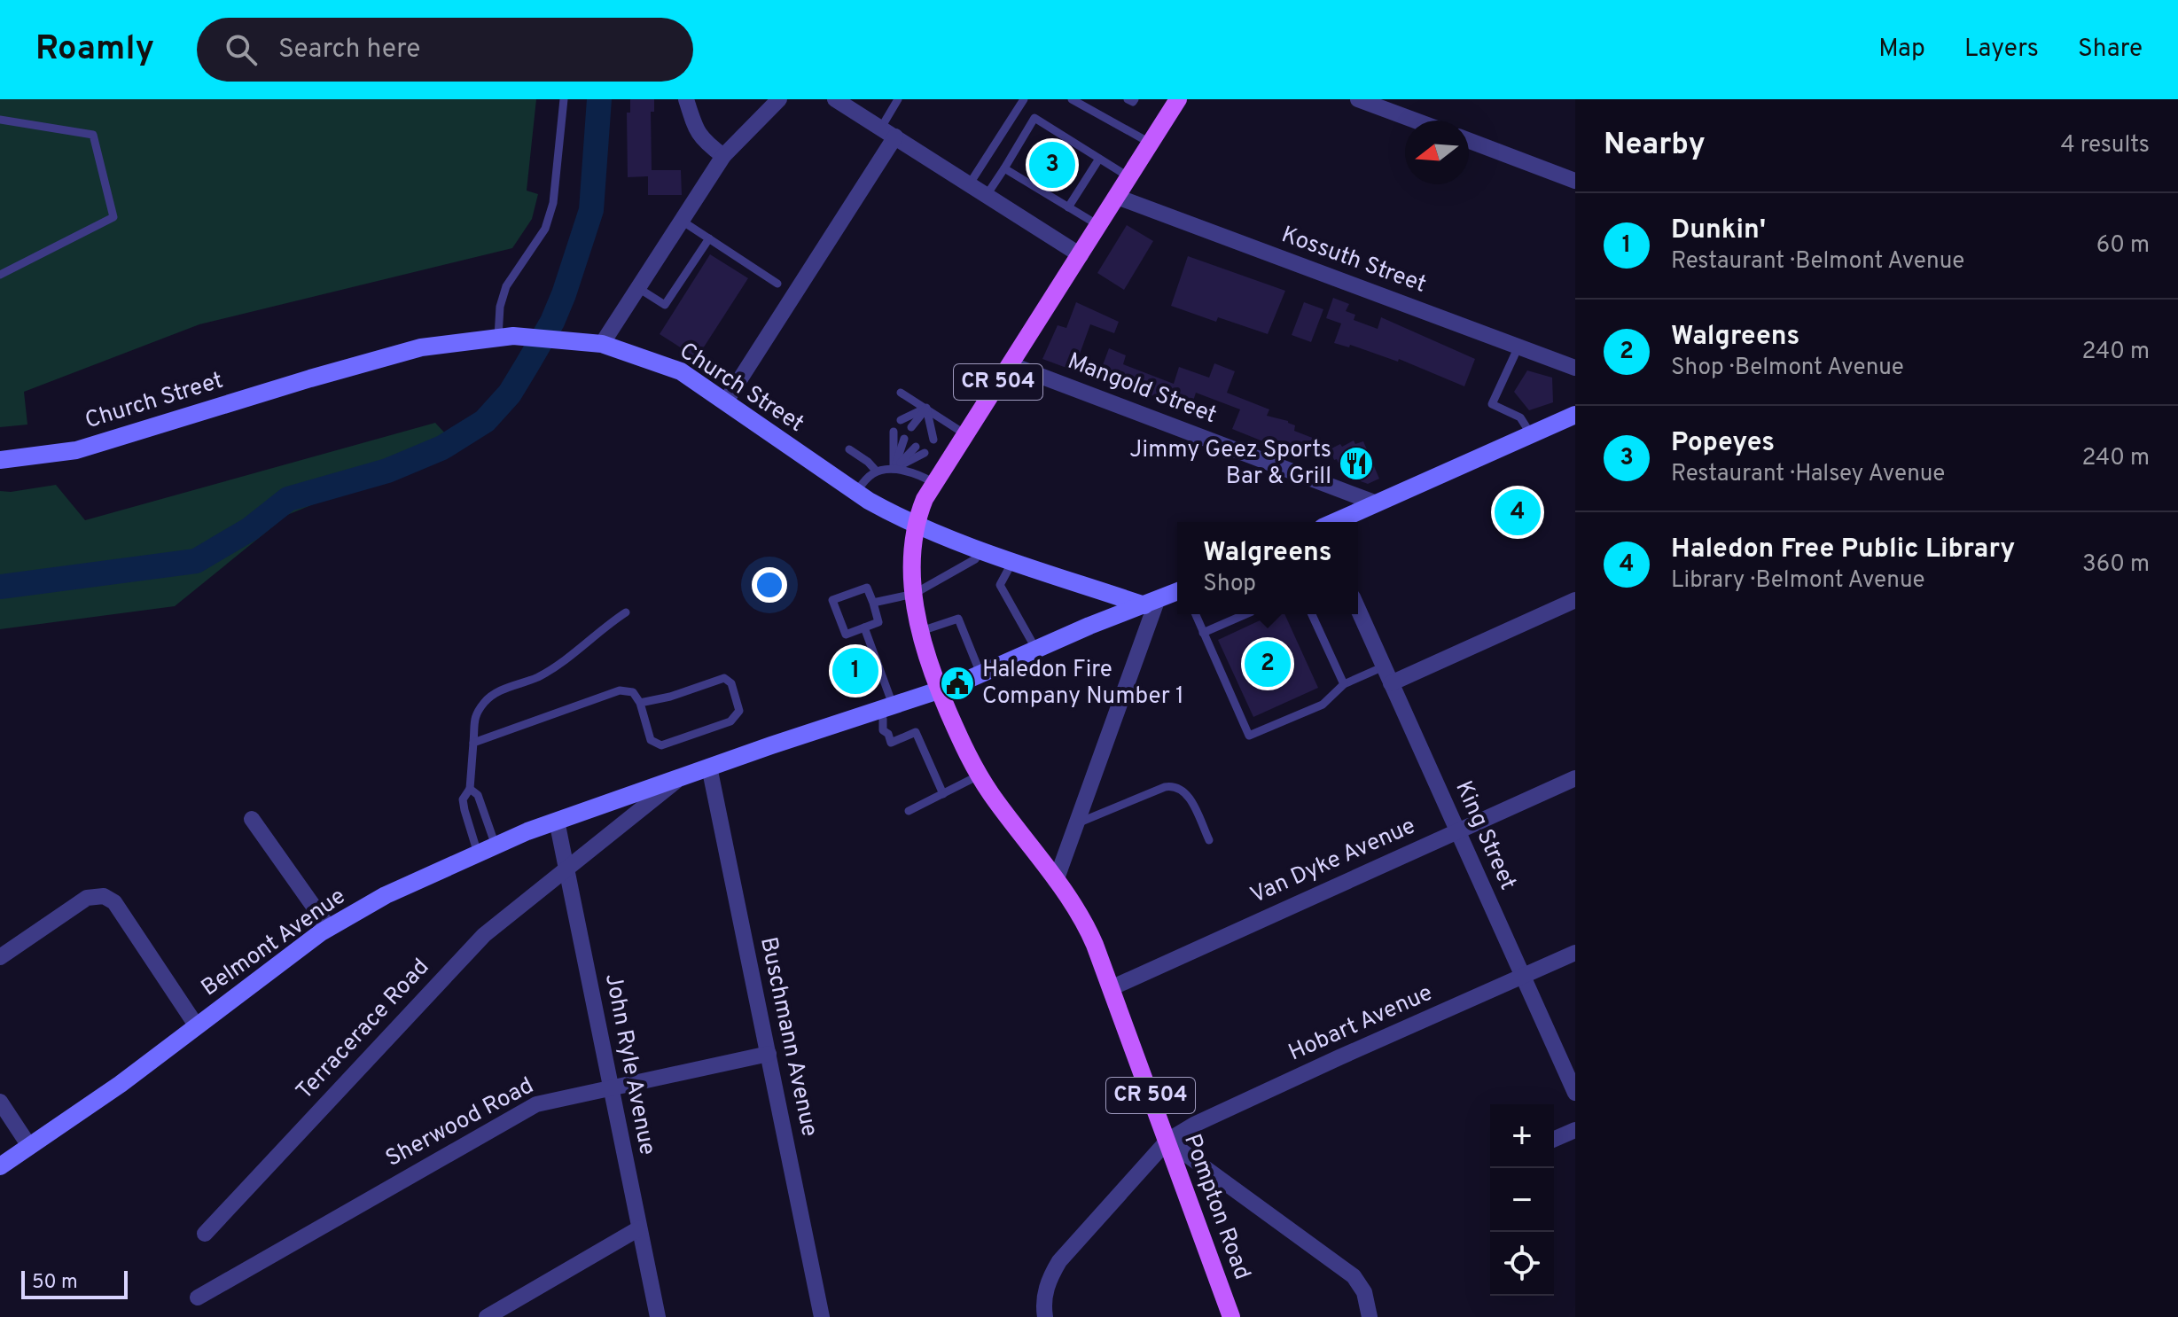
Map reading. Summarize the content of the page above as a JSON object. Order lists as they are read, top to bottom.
{
  "streets": {
    "main road": [
      "CR 504",
      "Church Street",
      "Belmont Avenue",
      "Pompton Road"
    ],
    "street": [
      "Kossuth Street",
      "Mangold Street",
      "King Street",
      "Van Dyke Avenue",
      "Hobart Avenue",
      "Terracerace Road",
      "Buschmann Avenue",
      "John Ryle Avenue",
      "Sherwood Road"
    ]
  },
  "crossings": [
    ["Kossuth Street", "CR 504"],
    ["CR 504", "Church Street"],
    ["CR 504", "Mangold Street"],
    ["CR 504", "Belmont Avenue"],
    ["CR 504", "Pompton Road"],
    ["Church Street", "Belmont Avenue"],
    ["King Street", "Van Dyke Avenue"],
    ["King Street", "Hobart Avenue"],
    ["Van Dyke Avenue", "Pompton Road"],
    ["Belmont Avenue", "Terracerace Road"],
    ["Belmont Avenue", "Buschmann Avenue"],
    ["Belmont Avenue", "John Ryle Avenue"],
    ["Hobart Avenue", "Pompton Road"],
    ["Terracerace Road", "John Ryle Avenue"],
    ["Buschmann Avenue", "Sherwood Road"],
    ["John Ryle Avenue", "Sherwood Road"]
  ],
  "places": {
    "restaurant": ["Jimmy Geez Sports Bar & Grill"],
    "public building": ["Haledon Fire Company Number 1"]
  },
  "scale_bar": "50 m",
  "north": "left",
  "page": {
    "header": "Roamly",
    "search": "Search here",
    "nav": ["Map", "Layers", "Share"],
    "heading": ["Nearby", "4 results"],
    "pins": [
      "3",
      "4",
      "2",
      "1"
    ],
    "list": [
      {
        "mark": "1",
        "name": "Dunkin'",
        "note": "Restaurant · Belmont Avenue",
        "value": "60 m"
      },
      {
        "mark": "2",
        "name": "Walgreens",
        "note": "Shop · Belmont Avenue",
        "value": "240 m"
      },
      {
        "mark": "3",
        "name": "Popeyes",
        "note": "Restaurant · Halsey Avenue",
        "value": "240 m"
      },
      {
        "mark": "4",
        "name": "Haledon Free Public Library",
        "note": "Library · Belmont Avenue",
        "value": "360 m"
      }
    ],
    "popup": ["Walgreens", "Shop"],
    "map_buttons": ["+", "−"],
    "scale": "50 m"
  }
}
